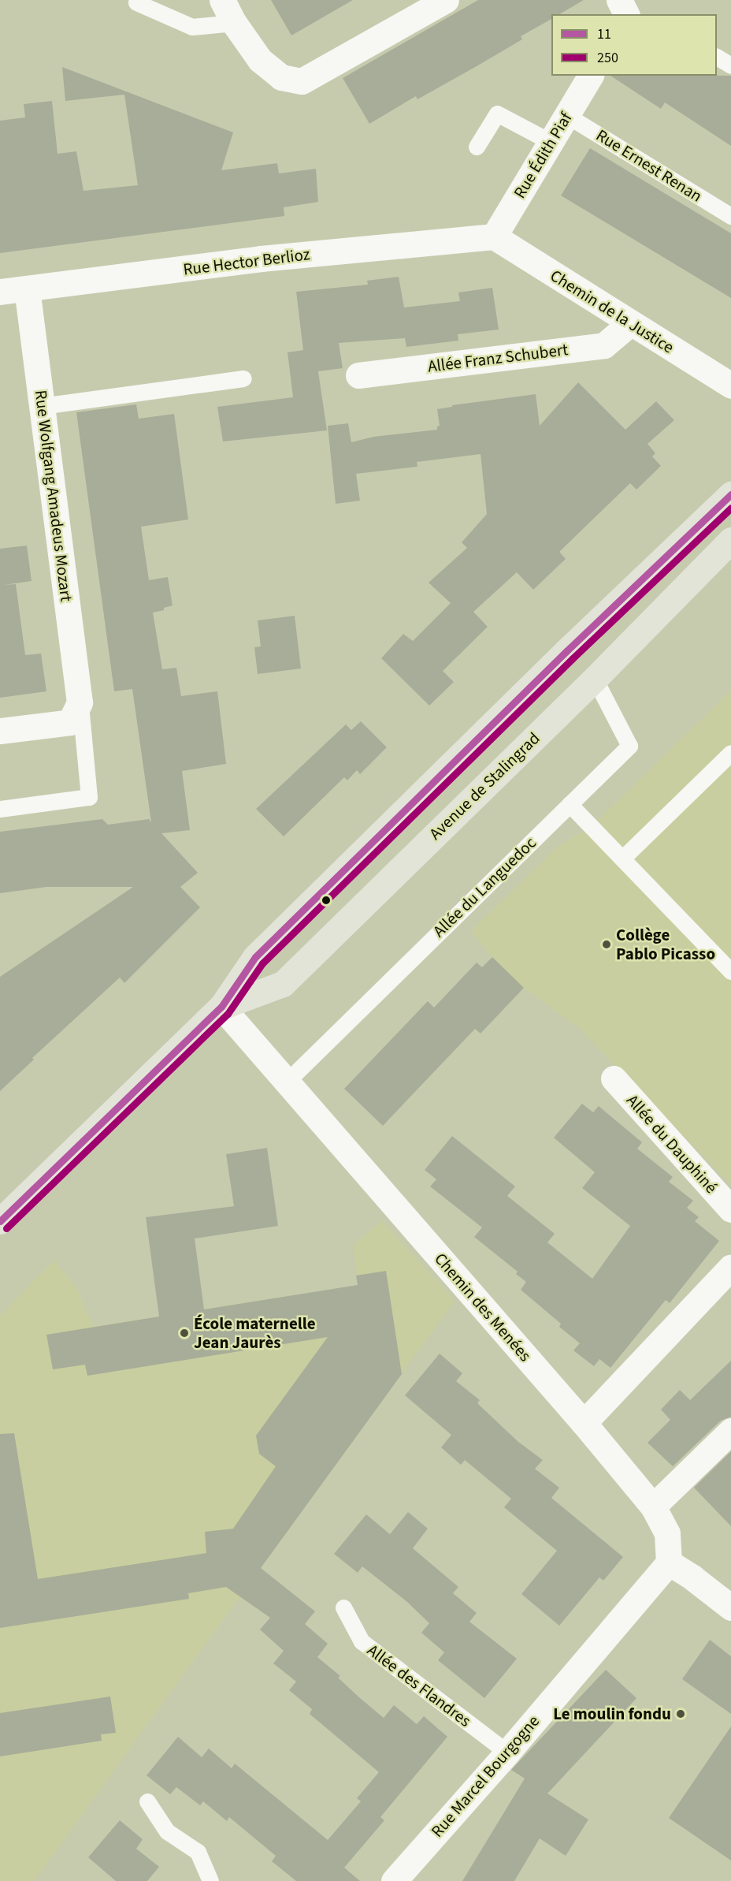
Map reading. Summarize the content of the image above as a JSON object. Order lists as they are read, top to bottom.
{
  "streets": {
    "main road": ["Avenue de Stalingrad"],
    "street": [
      "Rue Édith Piaf",
      "Rue Hector Berlioz",
      "Chemin de la Justice",
      "Allée Franz Schubert",
      "Rue Wolfgang Amadeus Mozart",
      "Allée du Dauphiné",
      "Chemin des Menées",
      "Rue Marcel Bourgogne"
    ],
    "lane": ["Rue Ernest Renan", "Allée du Languedoc", "Allée des Flandres"]
  },
  "crossings": [
    ["Rue Édith Piaf", "Rue Ernest Renan"],
    ["Rue Édith Piaf", "Rue Hector Berlioz"],
    ["Rue Édith Piaf", "Chemin de la Justice"],
    ["Rue Hector Berlioz", "Chemin de la Justice"],
    ["Rue Hector Berlioz", "Rue Wolfgang Amadeus Mozart"],
    ["Chemin de la Justice", "Allée Franz Schubert"],
    ["Avenue de Stalingrad", "Allée du Languedoc"],
    ["Avenue de Stalingrad", "Chemin des Menées"],
    ["Allée du Languedoc", "Chemin des Menées"],
    ["Chemin des Menées", "Rue Marcel Bourgogne"],
    ["Allée des Flandres", "Rue Marcel Bourgogne"]
  ],
  "places": ["Collège Pablo Picasso", "École maternelle Jean Jaurès", "Le moulin fondu"],
  "lines": ["transit line 11", "transit line 250"],
  "legend": ["11", "250"]
}
